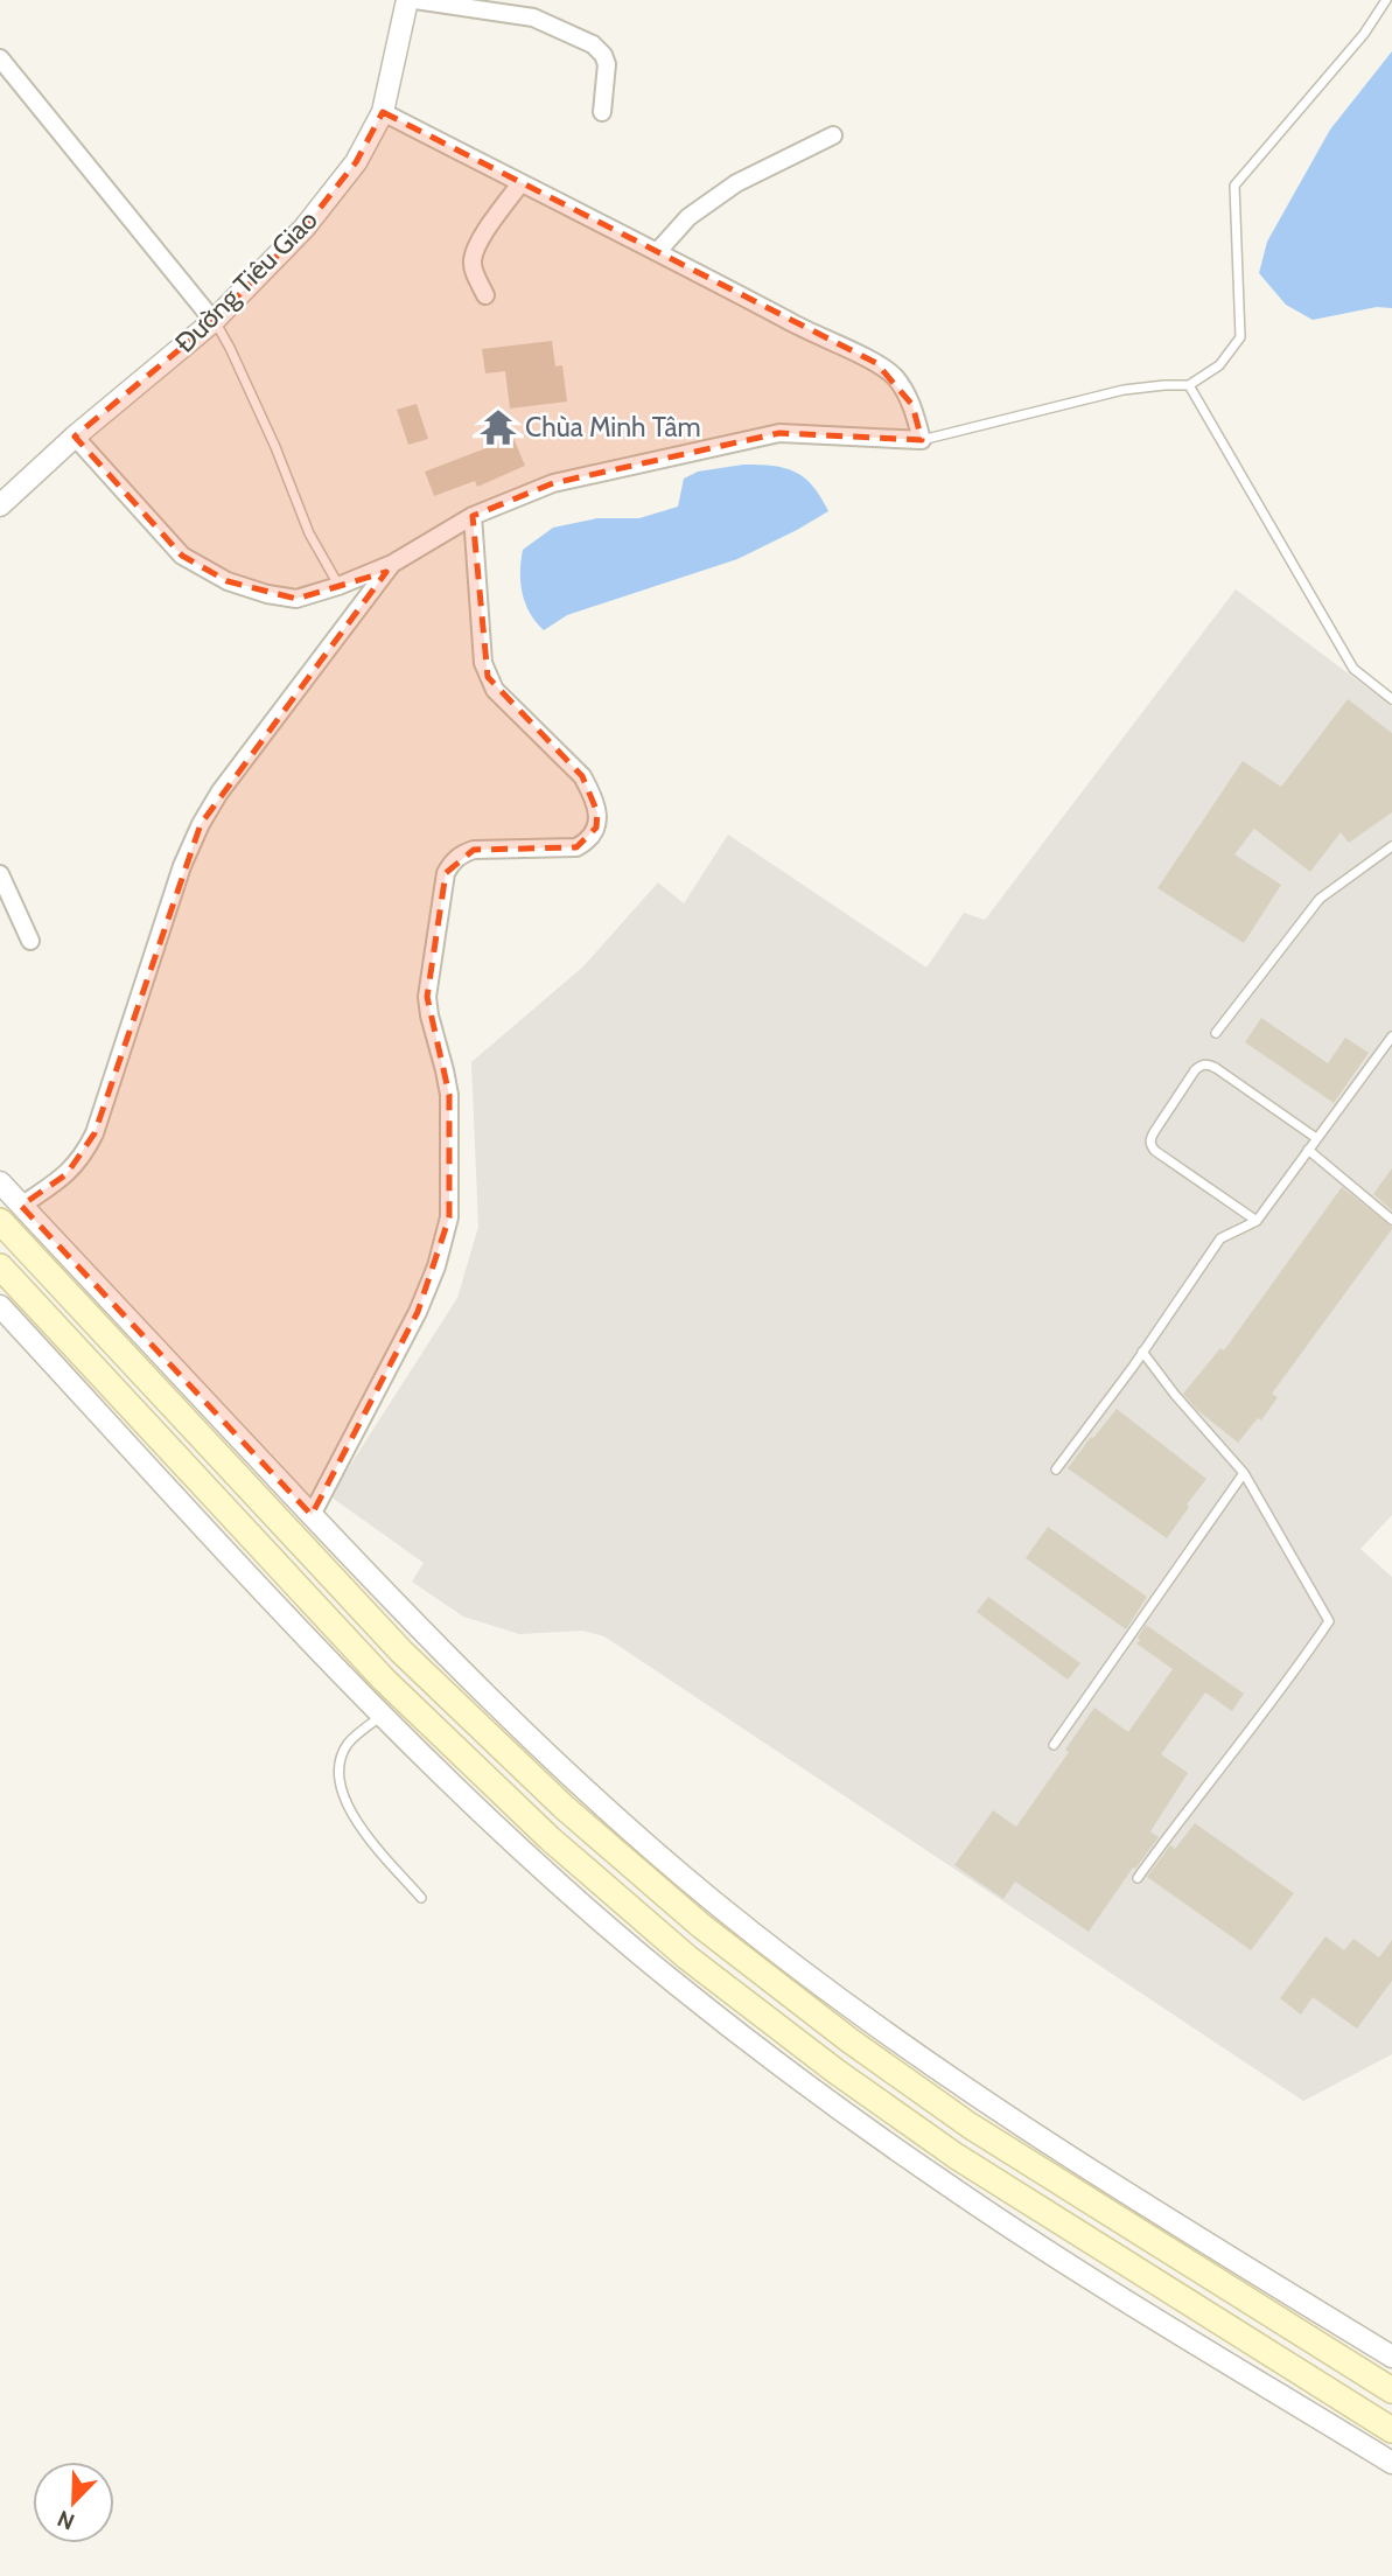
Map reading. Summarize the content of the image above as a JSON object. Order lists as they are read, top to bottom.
{
  "streets": {
    "street": ["Đường Tiêu Giao"]
  },
  "places": {
    "temple": ["Chùa Minh Tâm"]
  },
  "north": "bottom left"
}
